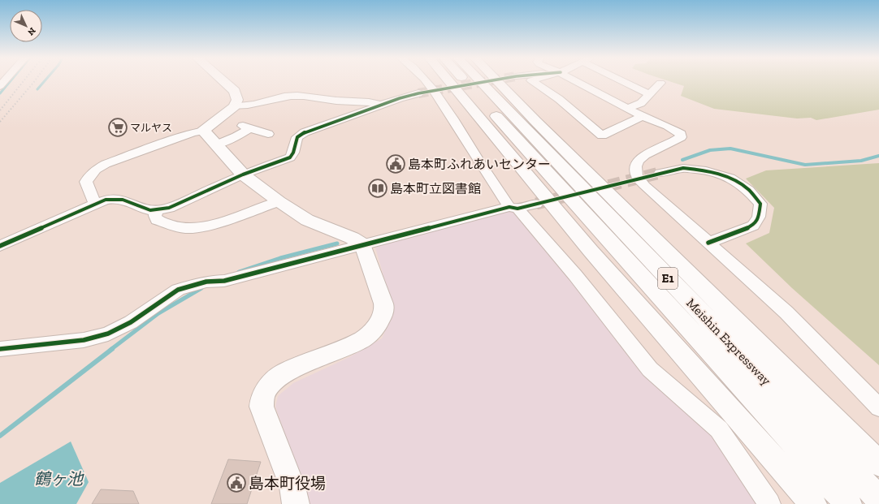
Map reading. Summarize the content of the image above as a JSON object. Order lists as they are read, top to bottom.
{
  "streets": {
    "main road": ["E1", "Meishin Expressway"]
  },
  "water": ["鶴ヶ池"],
  "places": {
    "supermarket": ["マルヤス"],
    "public building": ["島本町ふれあいセンター", "島本町役場"],
    "library": ["島本町立図書館"]
  },
  "north": "bottom right"
}
